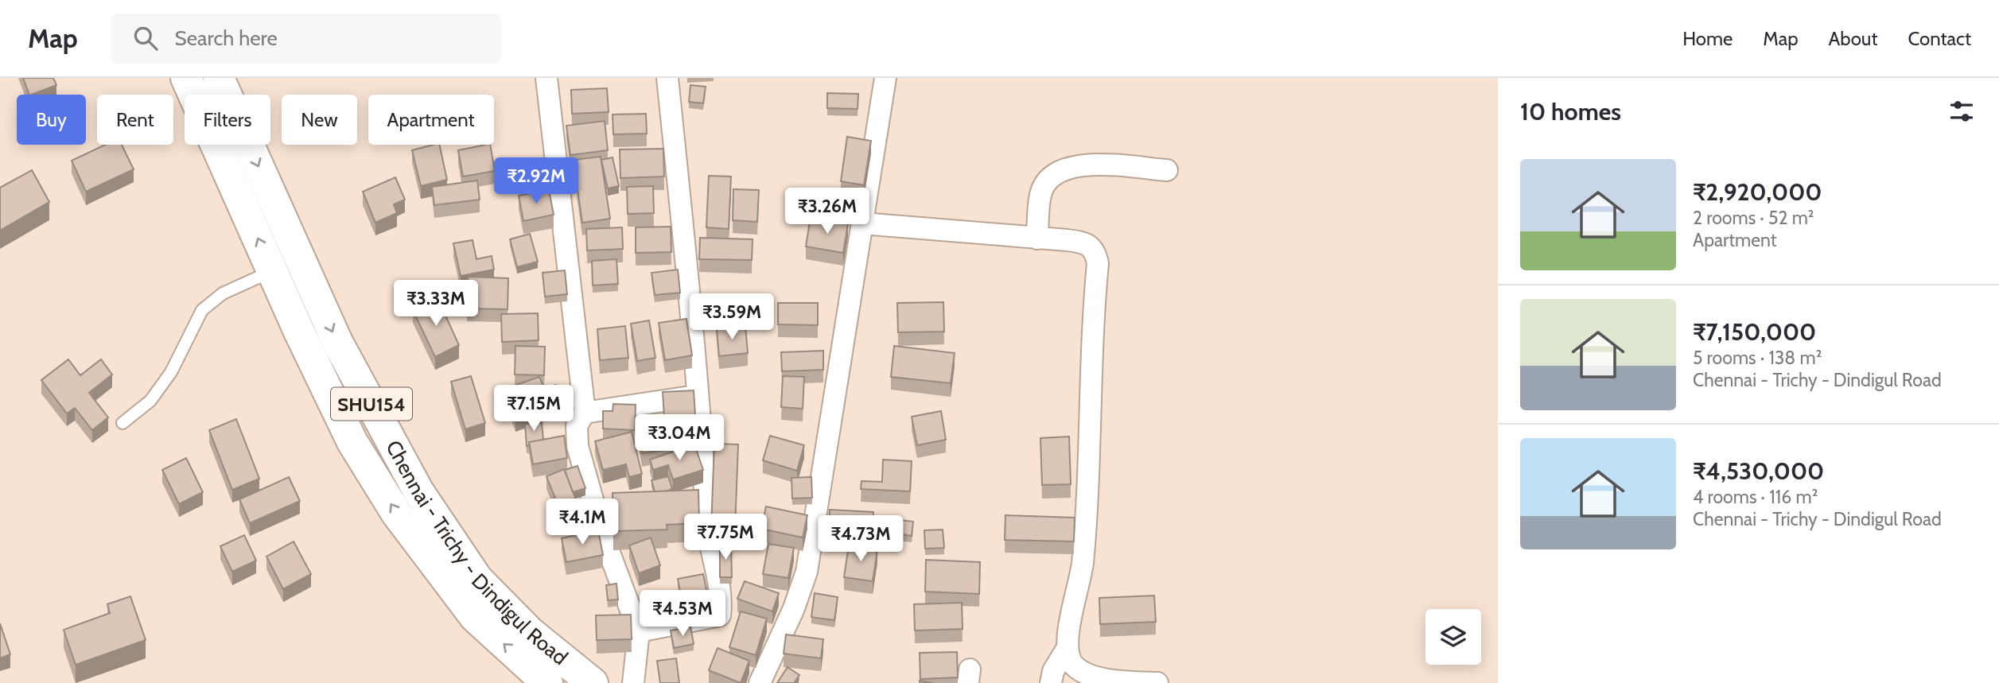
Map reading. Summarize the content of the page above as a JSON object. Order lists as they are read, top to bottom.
{
  "streets": {
    "highway": ["SHU154", "Chennai - Trichy - Dindigul Road"]
  },
  "page": {
    "header": "Map",
    "search": "Search here",
    "nav": [
      "Home",
      "Map",
      "About",
      "Contact"
    ],
    "heading": "10 homes",
    "chip": [
      "Buy",
      "Rent",
      "Filters",
      "New",
      "Apartment"
    ],
    "list": [
      {
        "name": "₹2,920,000",
        "note": "2 rooms · 52 m² · Apartment"
      },
      {
        "name": "₹7,150,000",
        "note": "5 rooms · 138 m² · Chennai - Trichy - Dindigul Road"
      },
      {
        "name": "₹4,530,000",
        "note": "4 rooms · 116 m² · Chennai - Trichy - Dindigul Road"
      }
    ],
    "price": [
      "₹2.92M",
      "₹3.26M",
      "₹3.33M",
      "₹3.59M",
      "₹7.15M",
      "₹3.04M",
      "₹4.1M",
      "₹7.75M",
      "₹4.73M",
      "₹4.53M"
    ]
  }
}
